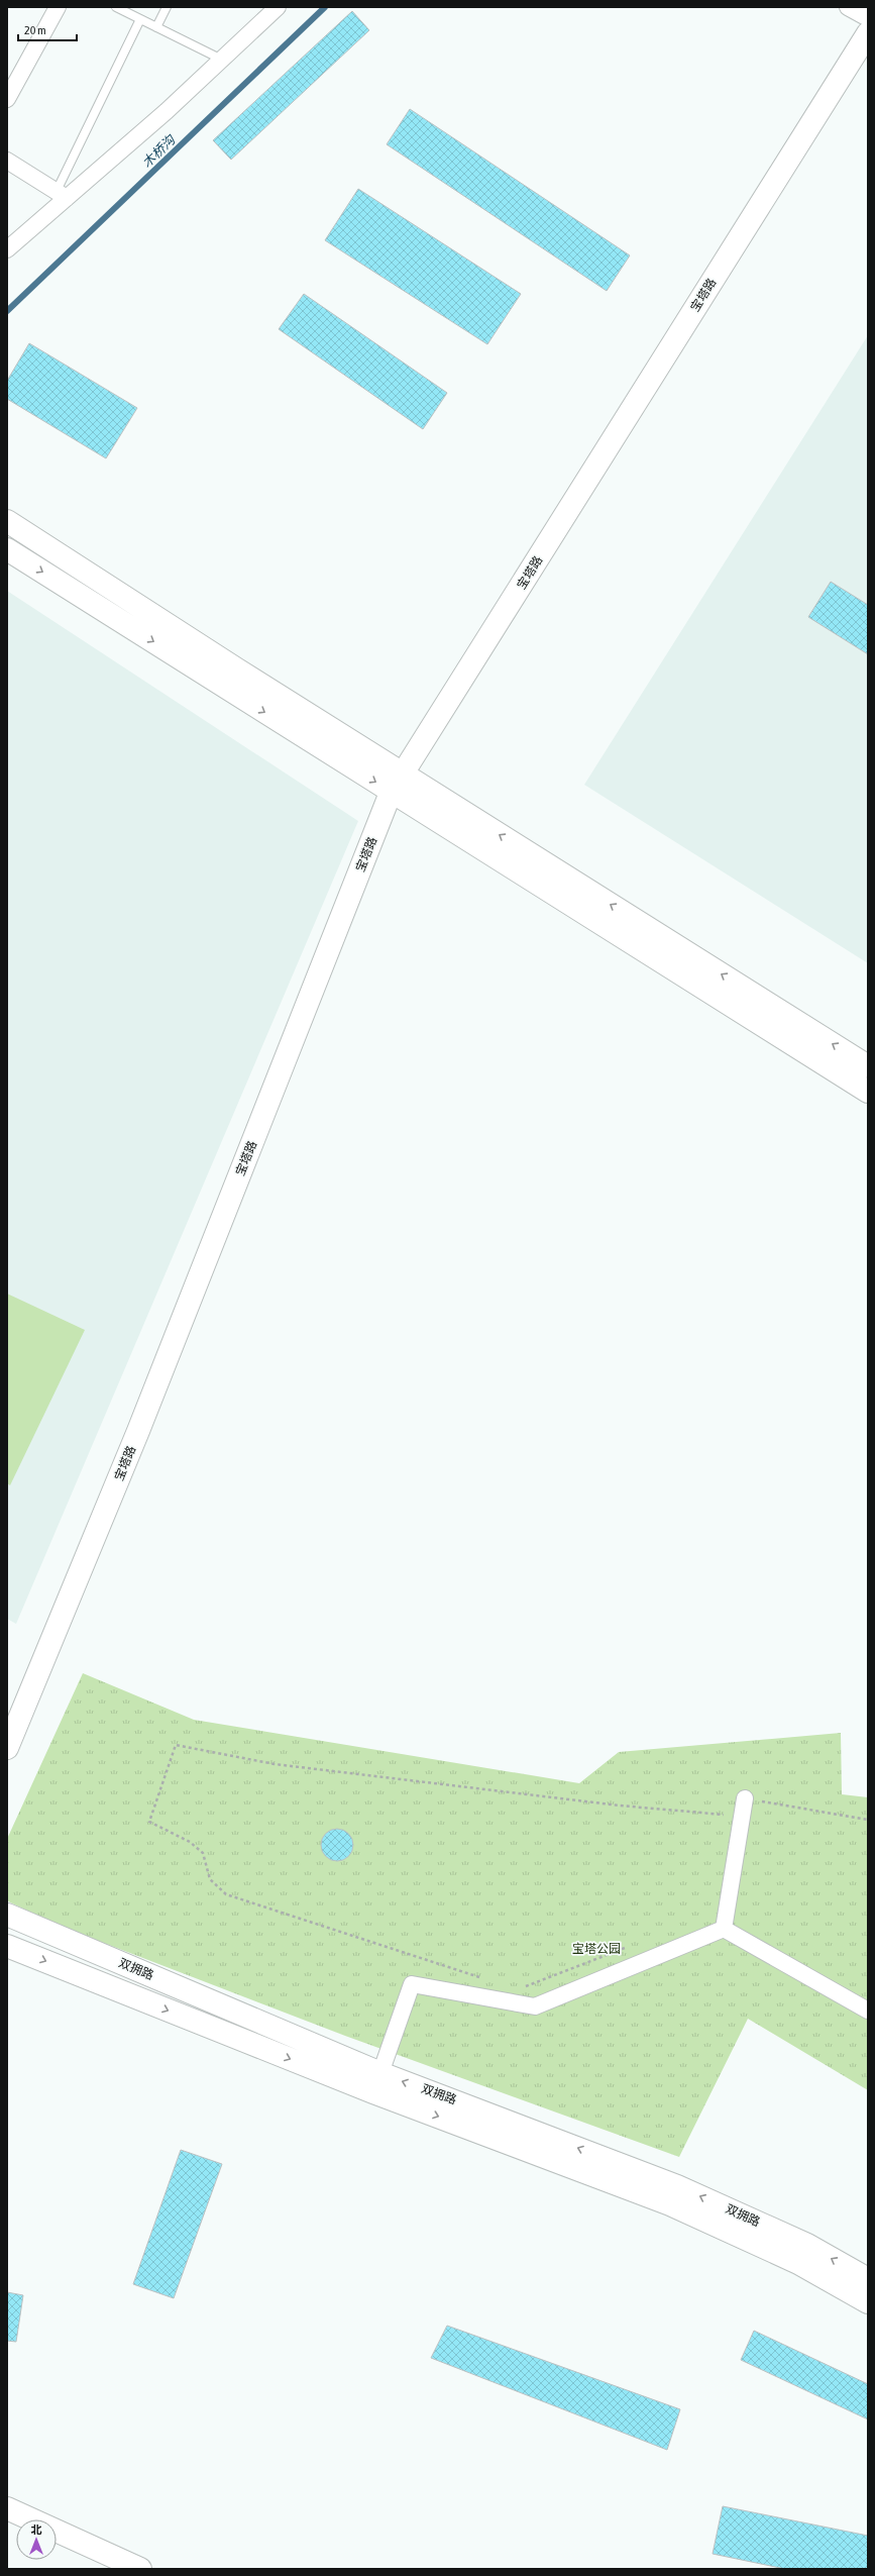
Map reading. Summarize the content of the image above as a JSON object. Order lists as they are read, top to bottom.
{
  "streets": {
    "main road": ["宝塔路", "双拥路"]
  },
  "water": ["木桥沟"],
  "parks": ["宝塔公园"],
  "scale_bar": "20 m",
  "north": "top"
}
